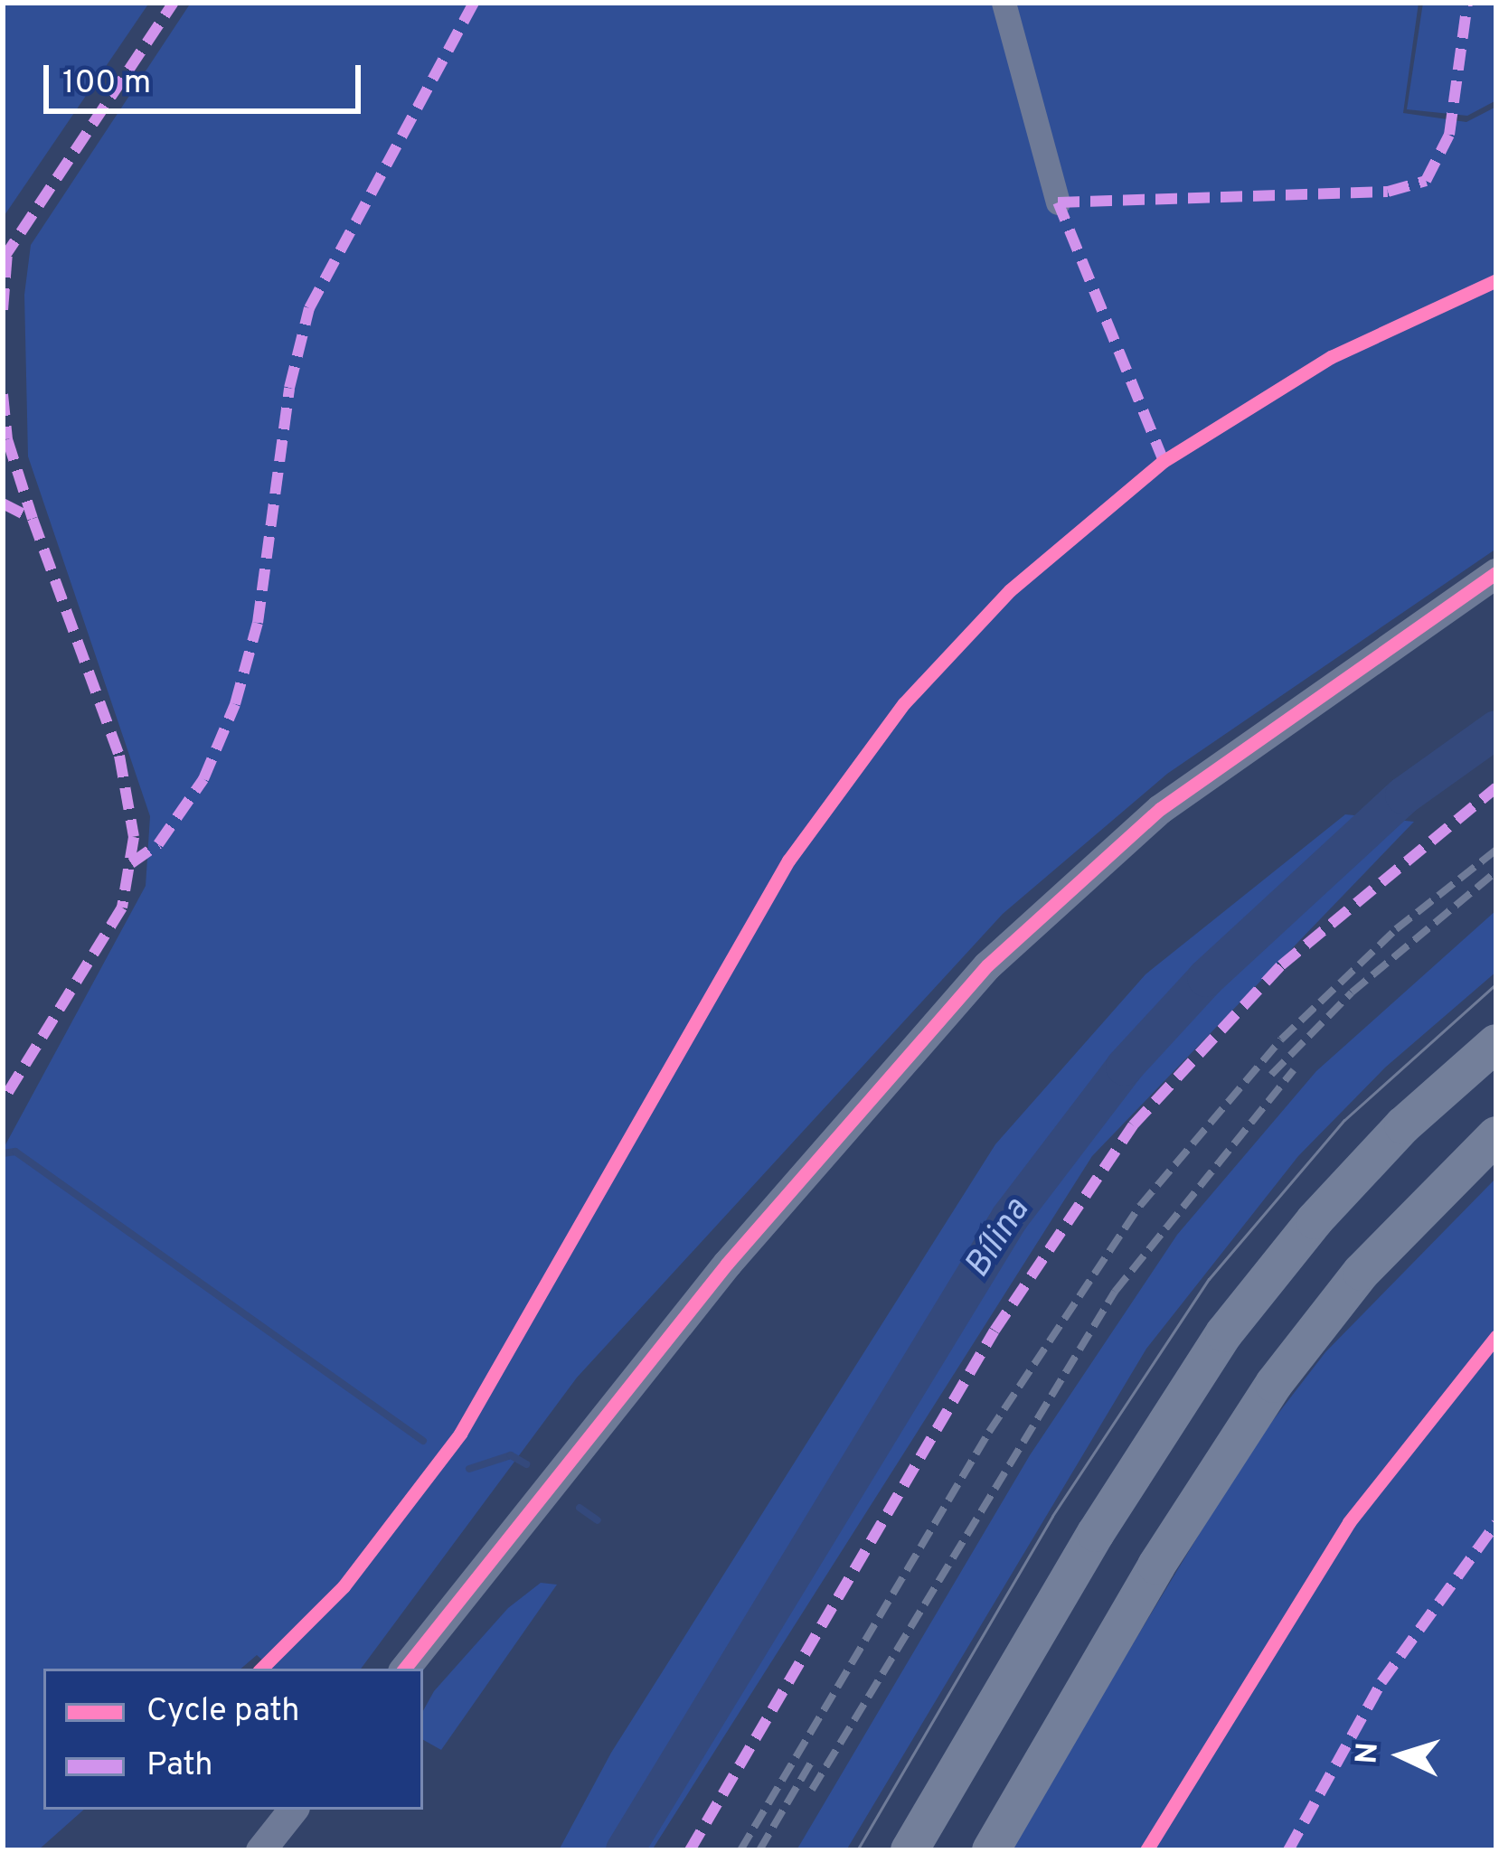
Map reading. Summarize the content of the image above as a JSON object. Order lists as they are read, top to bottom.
{
  "water": ["Bílina"],
  "legend": ["Cycle path", "Path"],
  "scale_bar": "100 m",
  "north": "left"
}
